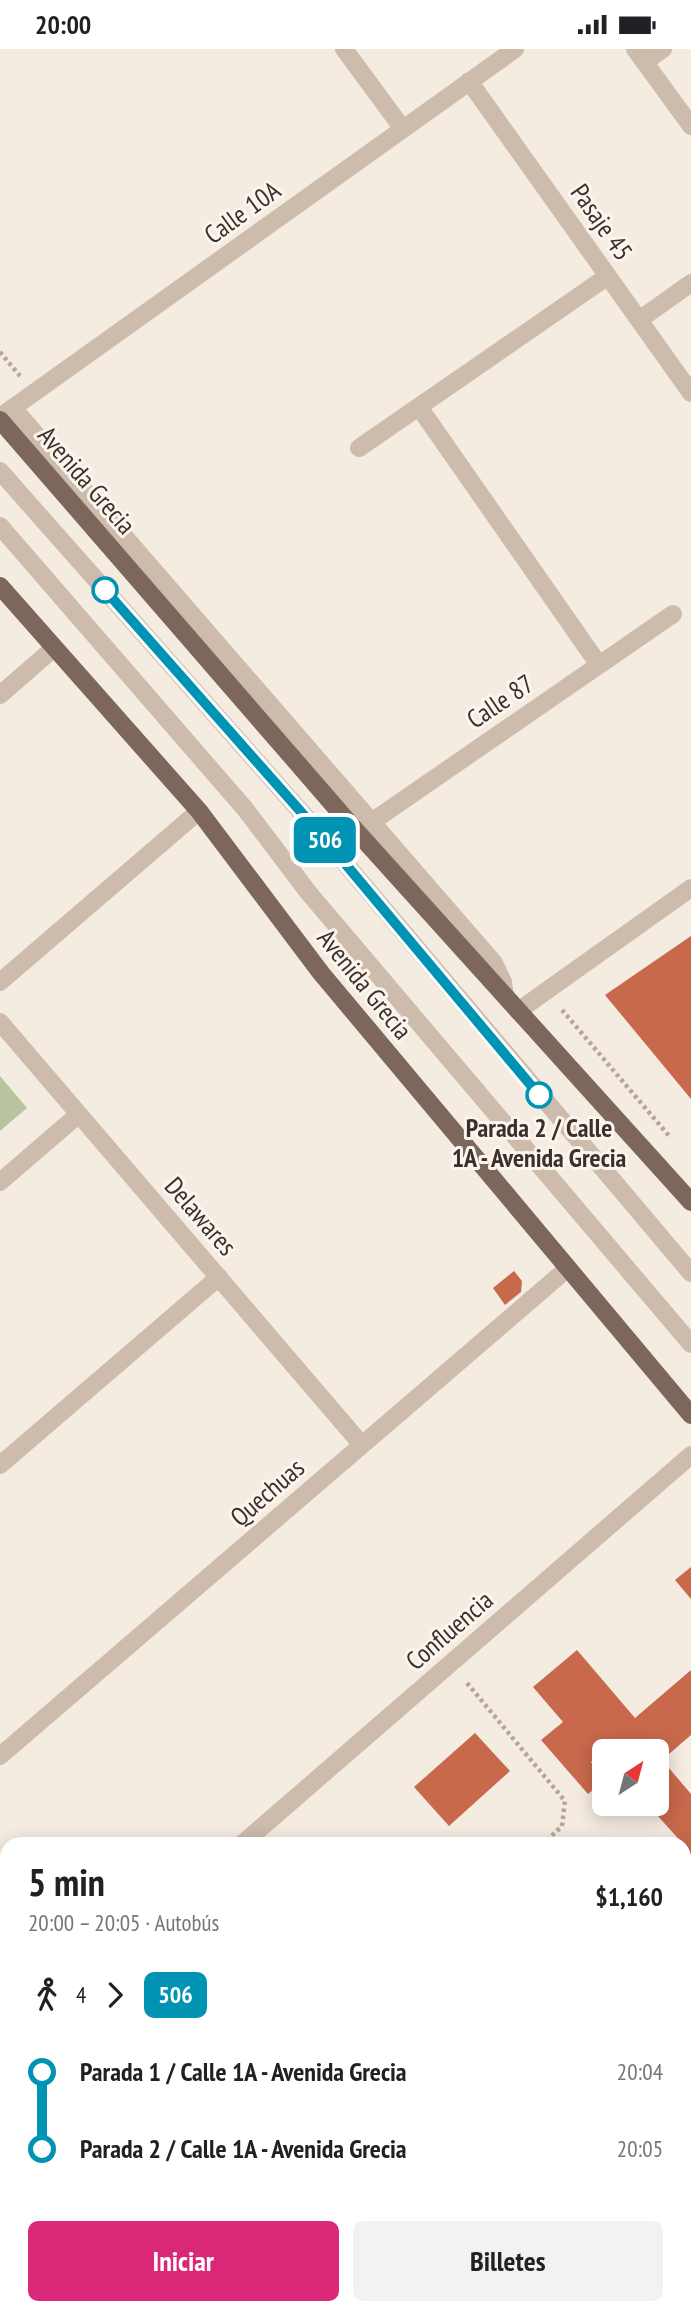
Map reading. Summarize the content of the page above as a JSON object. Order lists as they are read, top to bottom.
{
  "streets": {
    "main road": ["Avenida Grecia"],
    "street": [
      "Calle 10A",
      "Pasaje 45",
      "Calle 87",
      "Delawares",
      "Quechuas",
      "Confluencia"
    ]
  },
  "crossings": [
    ["Calle 10A", "Pasaje 45"],
    ["Calle 10A", "Avenida Grecia"],
    ["Avenida Grecia", "Calle 87"],
    ["Avenida Grecia", "Quechuas"],
    ["Delawares", "Quechuas"]
  ],
  "places": ["Parada 2 / Calle 1A - Avenida Grecia"],
  "lines": ["bus line 506"],
  "north": "top right",
  "page": {
    "status": "20:00",
    "on_map": "506",
    "heading": ["5 min", "20:00 – 20:05 · Autobús", "$1,160"],
    "legs": ["4", "506"],
    "list": [
      {
        "name": "Parada 1 / Calle 1A - Avenida Grecia",
        "value": "20:04"
      },
      {
        "name": "Parada 2 / Calle 1A - Avenida Grecia",
        "value": "20:05"
      }
    ],
    "buttons": ["Iniciar", "Billetes"]
  }
}
